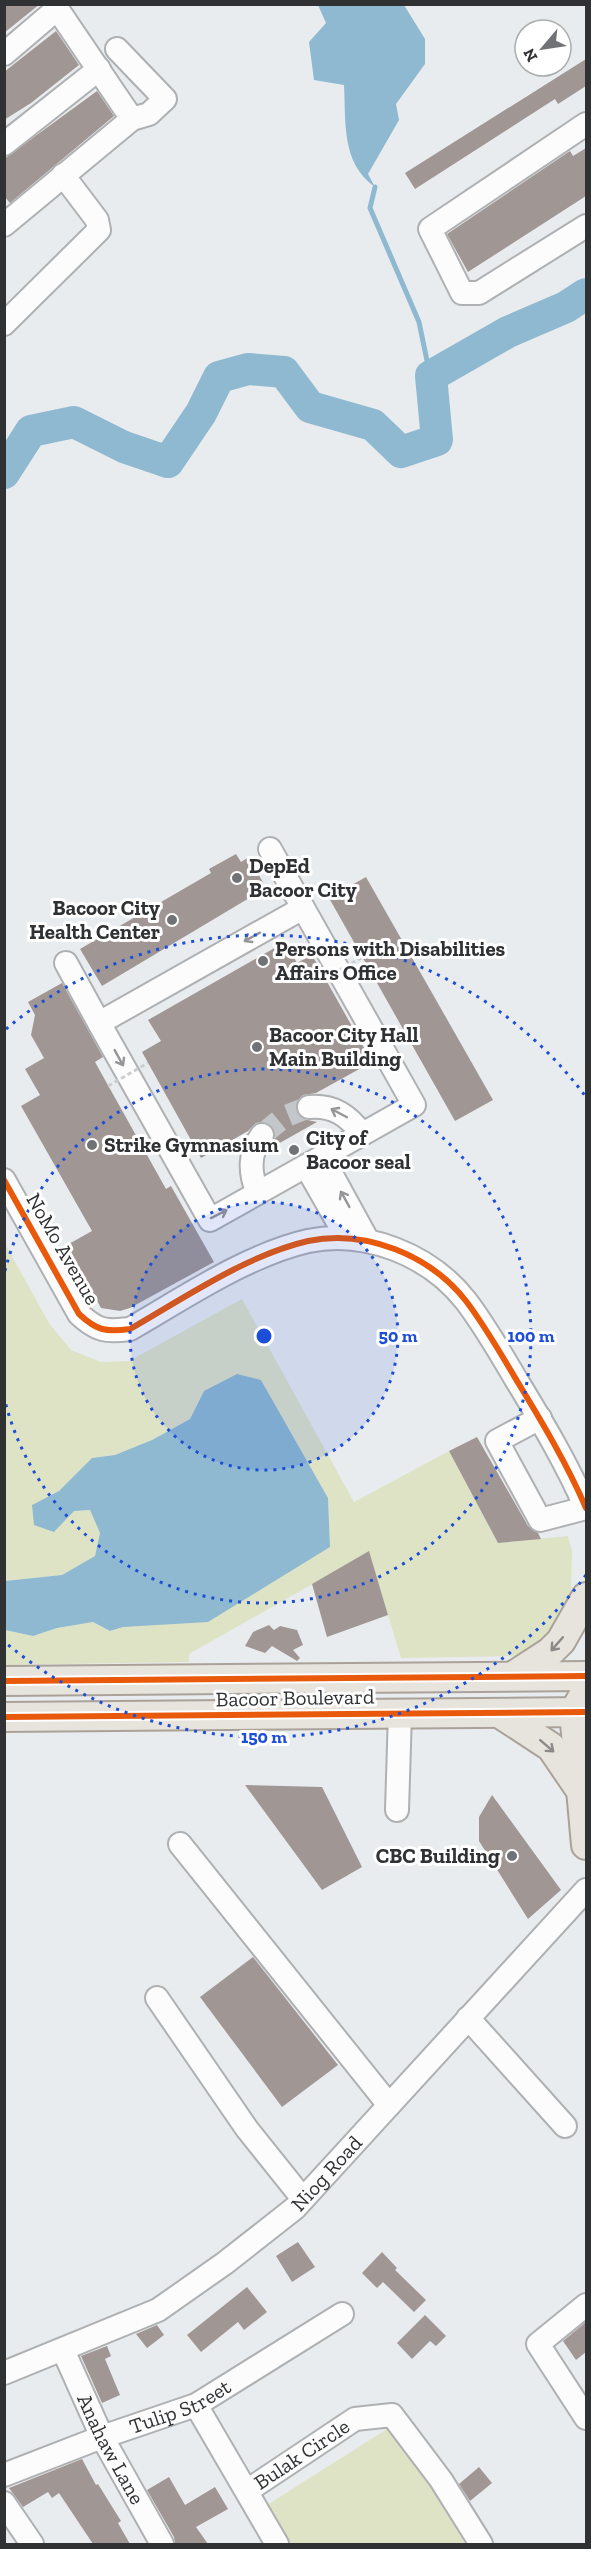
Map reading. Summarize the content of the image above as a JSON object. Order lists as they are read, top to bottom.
{
  "streets": {
    "main road": ["Bacoor Boulevard"],
    "street": [
      "NoMo Avenue",
      "Niog Road",
      "Tulip Street",
      "Anahaw Lane",
      "Bulak Circle"
    ]
  },
  "crossings": [
    ["Niog Road", "Anahaw Lane"],
    ["Tulip Street", "Anahaw Lane"],
    ["Tulip Street", "Bulak Circle"]
  ],
  "places": [
    "DepEd Bacoor City",
    "Bacoor City Health Center",
    "Persons with Disabilities Affairs Office",
    "Bacoor City Hall Main Building",
    "Strike Gymnasium",
    "City of Bacoor seal",
    "CBC Building"
  ],
  "north": "bottom left",
  "rings": ["50 m", "100 m", "150 m"]
}
